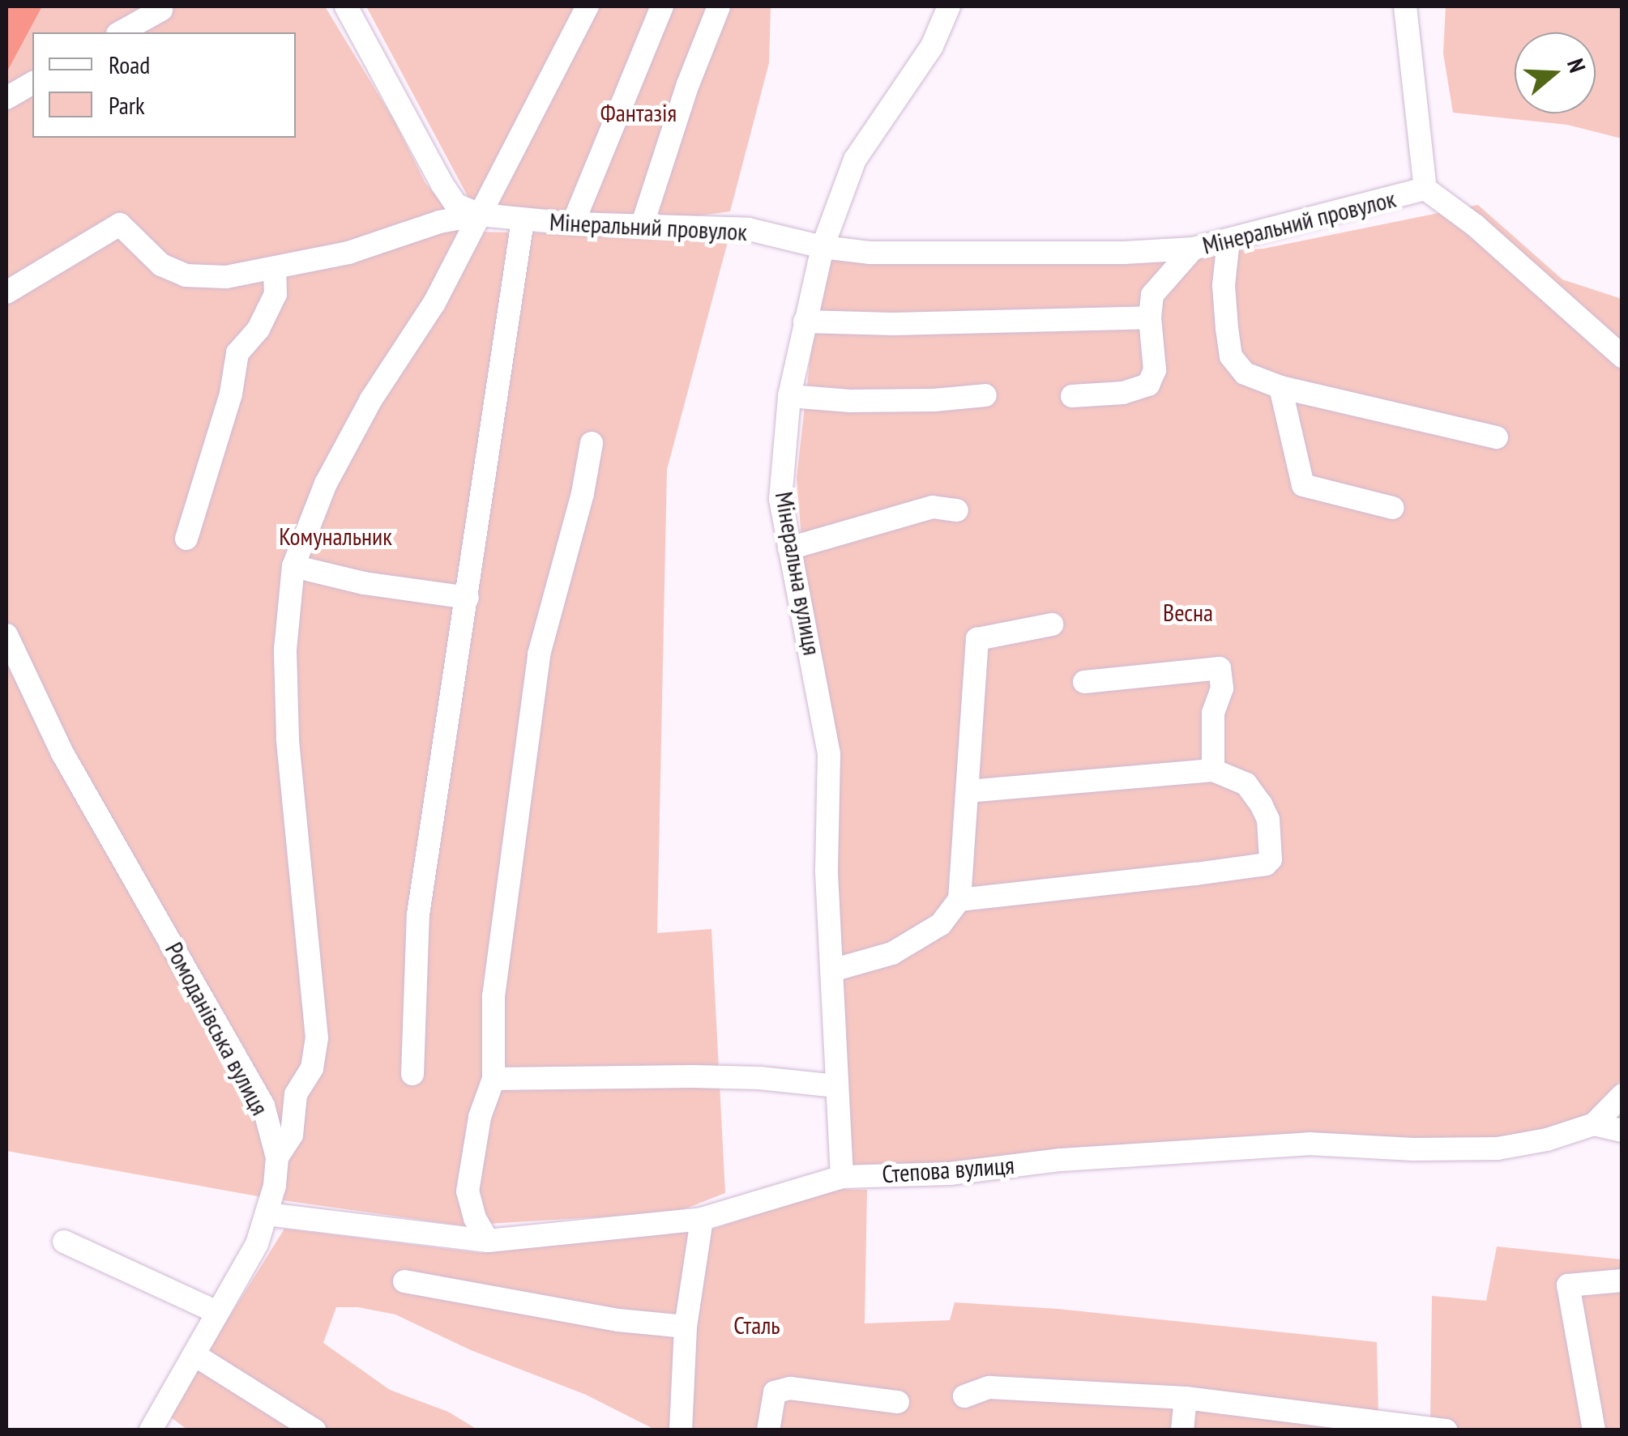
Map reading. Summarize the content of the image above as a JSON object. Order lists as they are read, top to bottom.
{
  "streets": {
    "street": [
      "Мінеральний провулок",
      "Мінеральна вулиця",
      "Ромоданівська вулиця",
      "Степова вулиця"
    ]
  },
  "crossings": [
    ["Мінеральний провулок", "Мінеральна вулиця"],
    ["Мінеральна вулиця", "Степова вулиця"],
    ["Ромоданівська вулиця", "Степова вулиця"]
  ],
  "parks": [
    "Фантазія",
    "Комунальник",
    "Весна",
    "Сталь"
  ],
  "legend": ["Road", "Park"],
  "north": "right"
}
